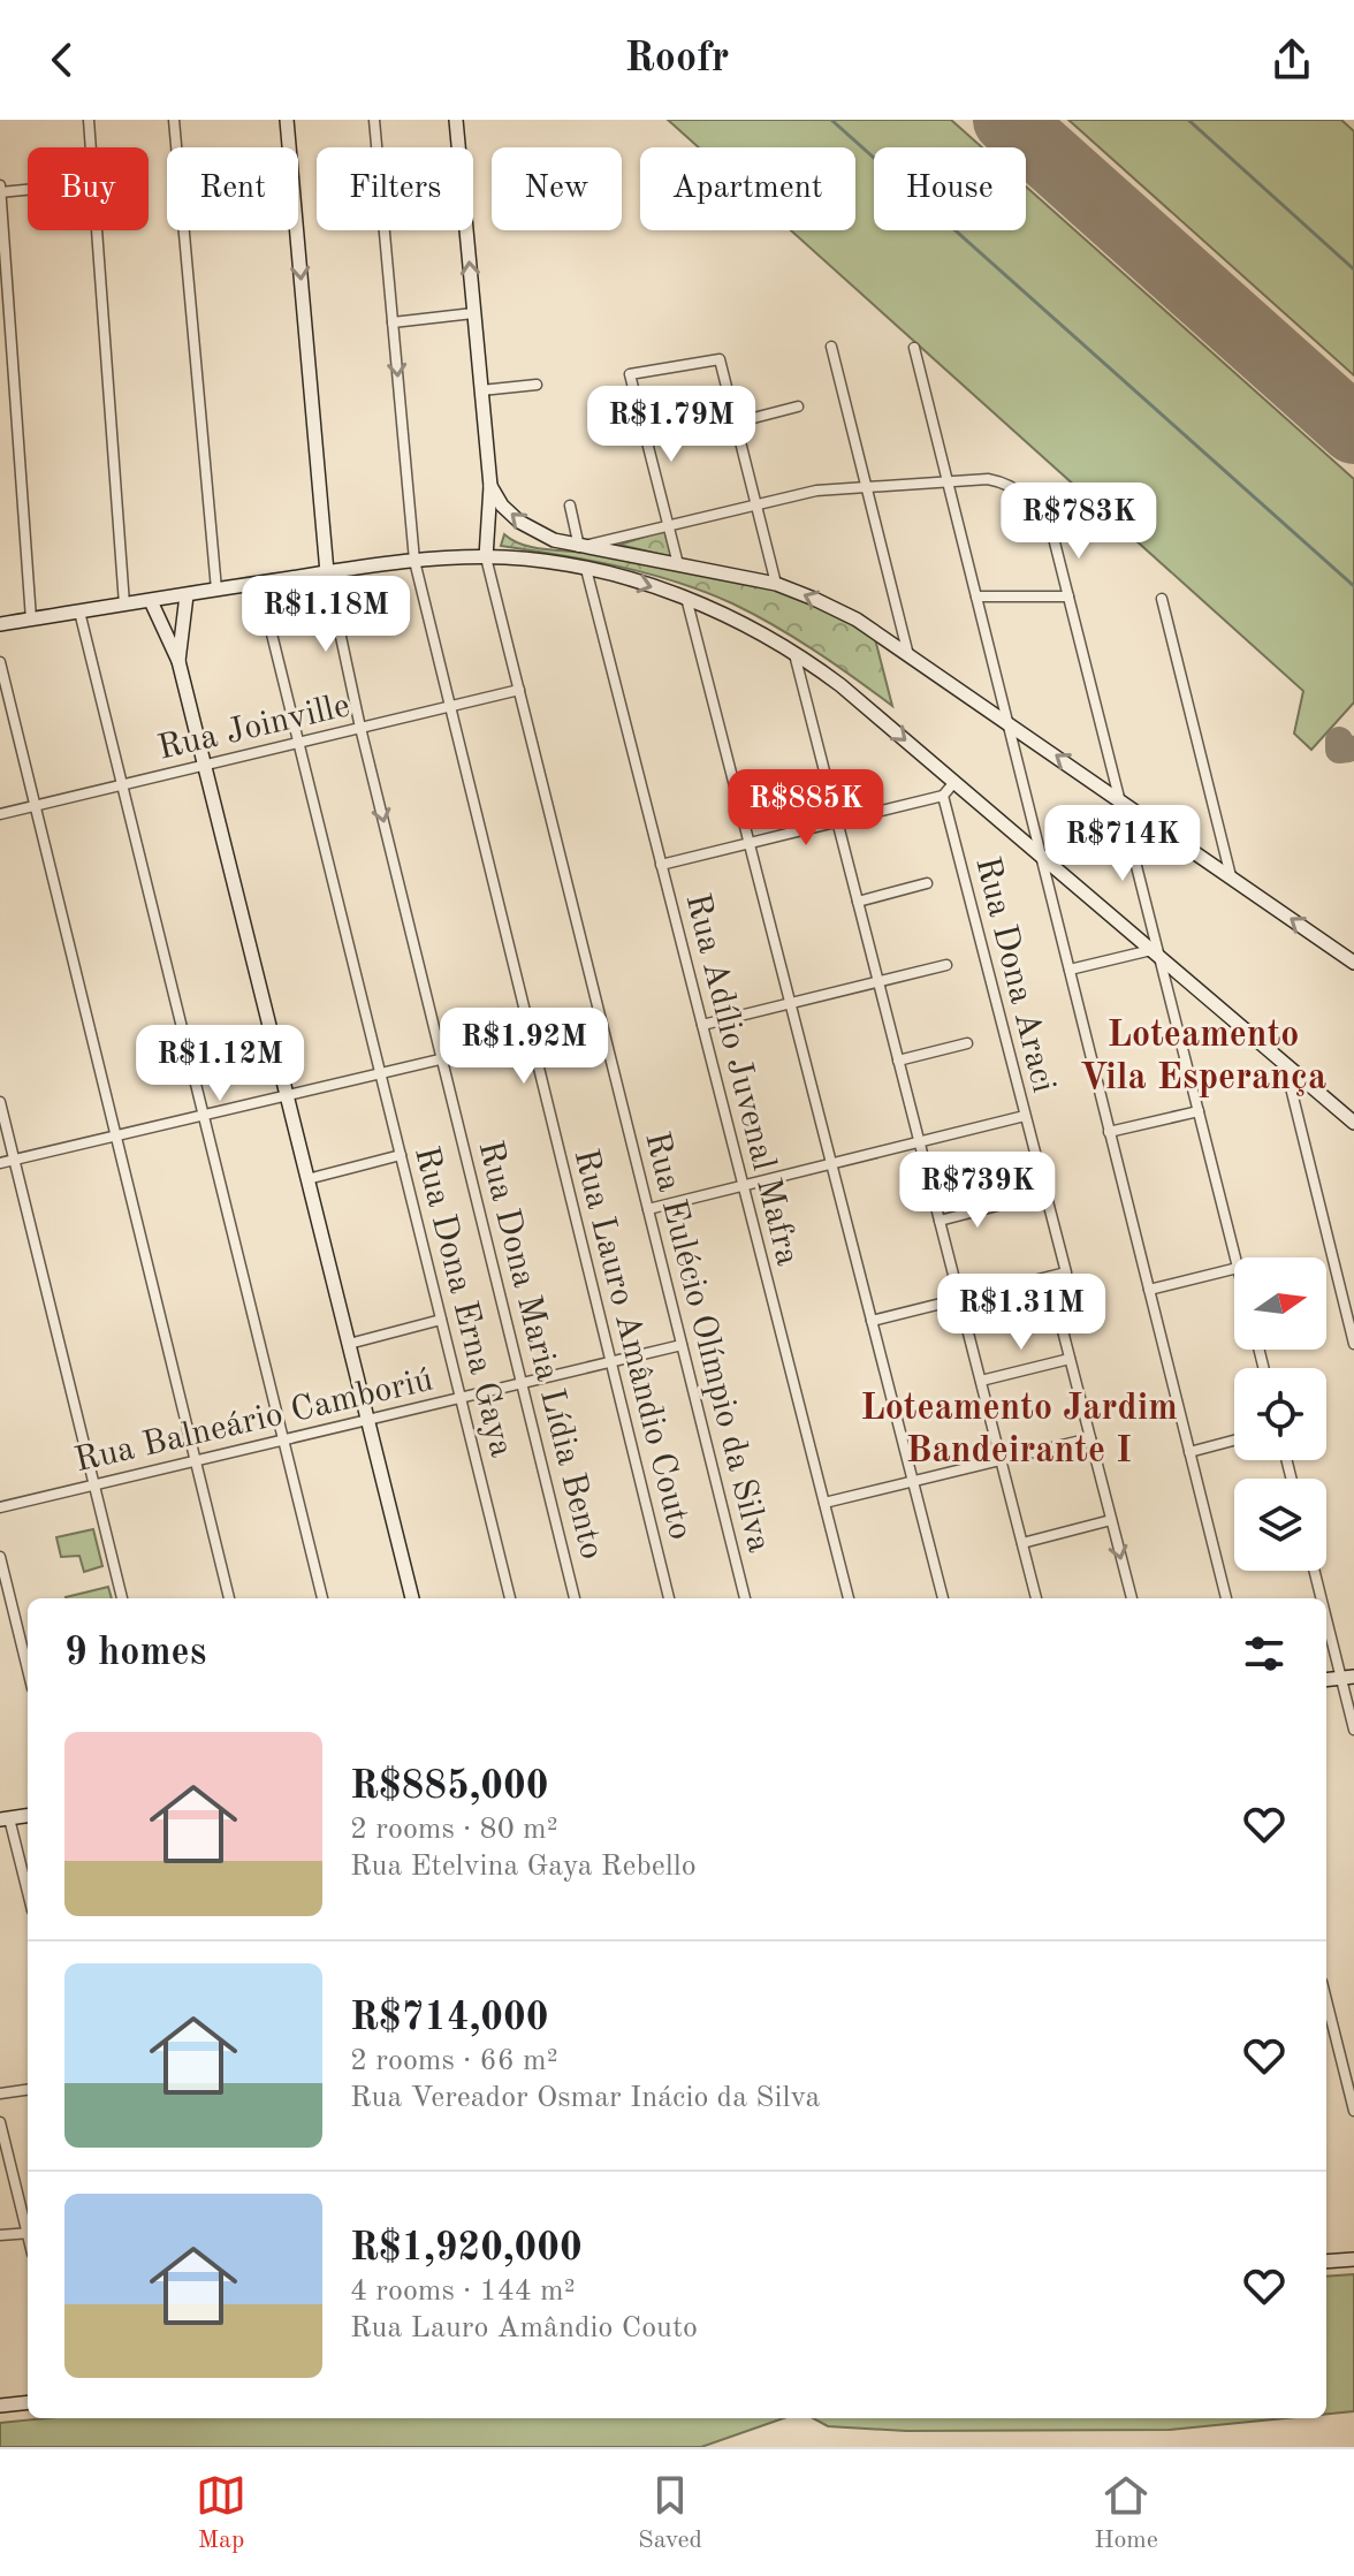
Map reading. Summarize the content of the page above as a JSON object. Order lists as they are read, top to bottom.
{
  "streets": {
    "street": [
      "Rua Joinville",
      "Rua Dona Araci",
      "Rua Adílio Juvenal Mafra",
      "Rua Dona Erna Gaya",
      "Rua Eulécio Olímpio da Silva",
      "Rua Lauro Amândio Couto",
      "Rua Dona Maria Lídia Bento",
      "Rua Balneário Camboriú"
    ]
  },
  "crossings": [
    ["Rua Joinville", "Rua Dona Erna Gaya"],
    ["Rua Joinville", "Rua Eulécio Olímpio da Silva"],
    ["Rua Joinville", "Rua Lauro Amândio Couto"],
    ["Rua Joinville", "Rua Dona Maria Lídia Bento"],
    ["Rua Dona Erna Gaya", "Rua Balneário Camboriú"],
    ["Rua Eulécio Olímpio da Silva", "Rua Balneário Camboriú"],
    ["Rua Lauro Amândio Couto", "Rua Balneário Camboriú"],
    ["Rua Dona Maria Lídia Bento", "Rua Balneário Camboriú"]
  ],
  "districts": ["Loteamento Vila Esperança", "Loteamento Jardim Bandeirante I"],
  "north": "right",
  "page": {
    "header": "Roofr",
    "chip": [
      "Buy",
      "Rent",
      "Filters",
      "New",
      "Apartment",
      "House"
    ],
    "price": [
      "R$1.79M",
      "R$783K",
      "R$1.18M",
      "R$885K",
      "R$714K",
      "R$1.92M",
      "R$1.12M",
      "R$739K",
      "R$1.31M"
    ],
    "heading": "9 homes",
    "list": [
      {
        "name": "R$885,000",
        "note": "2 rooms · 80 m² · Rua Etelvina Gaya Rebello"
      },
      {
        "name": "R$714,000",
        "note": "2 rooms · 66 m² · Rua Vereador Osmar Inácio da Silva"
      },
      {
        "name": "R$1,920,000",
        "note": "4 rooms · 144 m² · Rua Lauro Amândio Couto"
      }
    ],
    "tabs": ["Map", "Saved", "Home"]
  }
}
